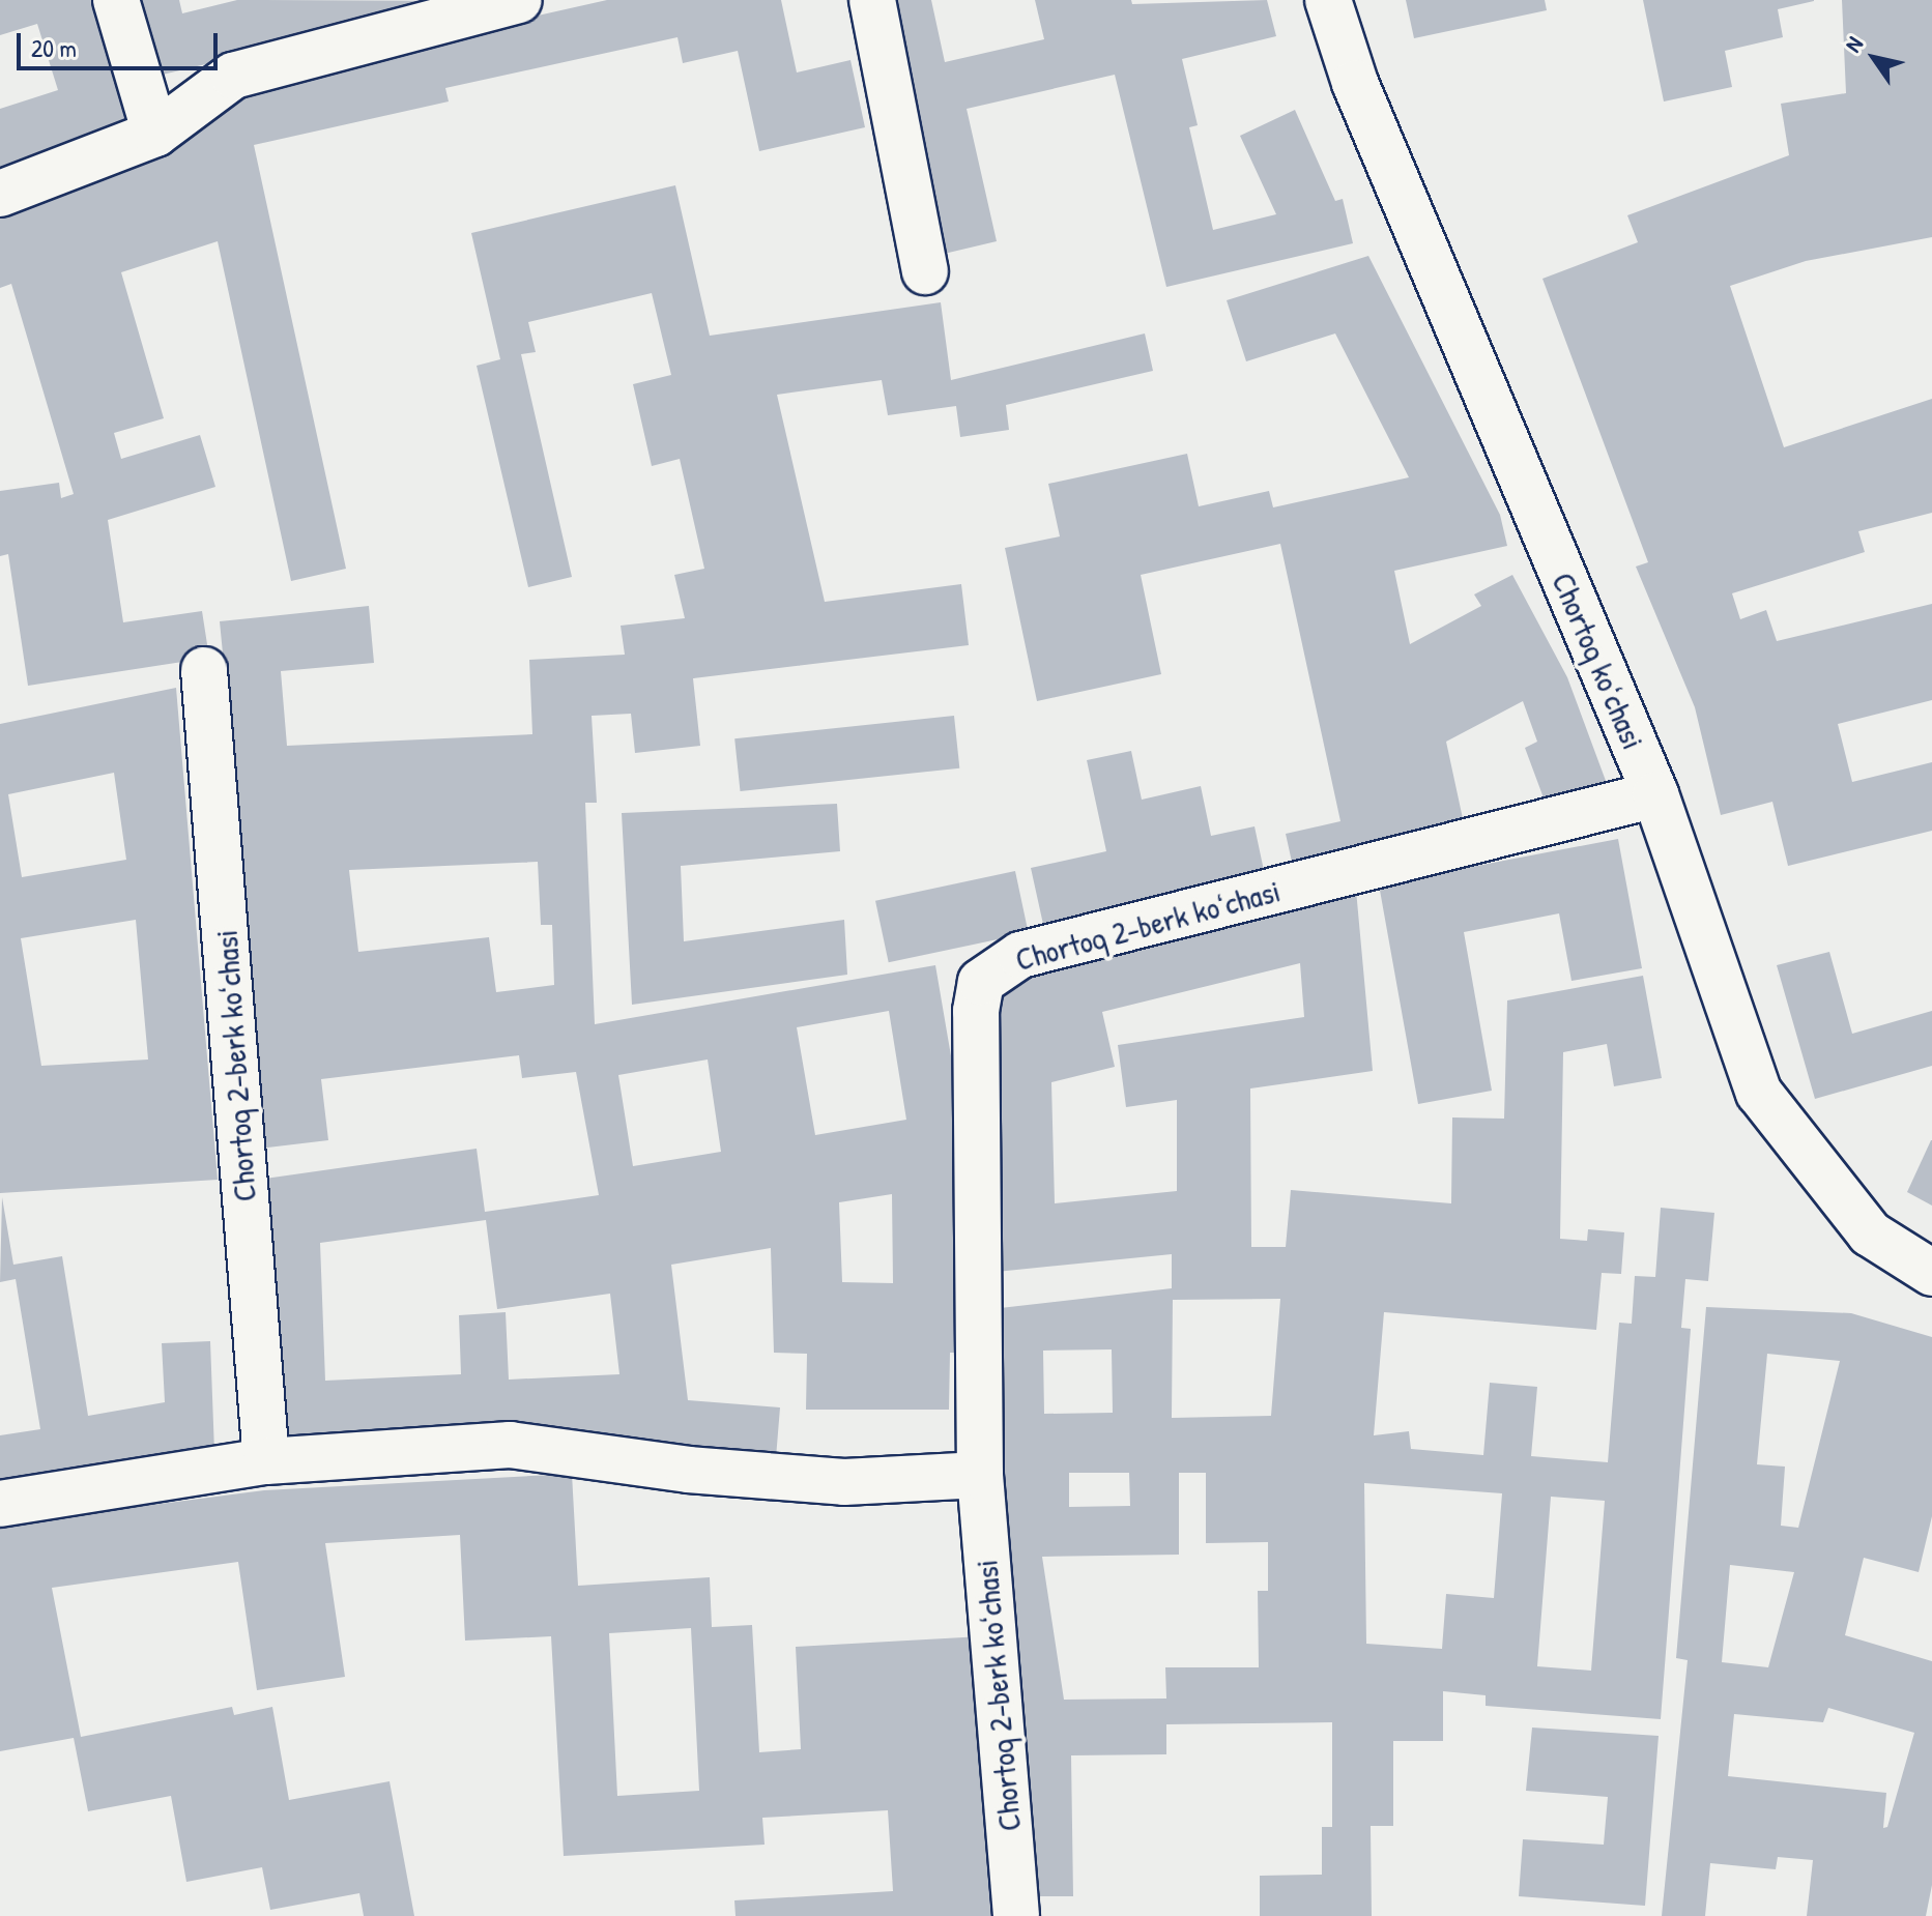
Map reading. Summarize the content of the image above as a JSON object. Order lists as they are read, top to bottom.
{
  "streets": {
    "street": ["Chortoq koʻchasi", "Chortoq 2-berk koʻchasi"]
  },
  "crossings": [
    ["Chortoq koʻchasi", "Chortoq 2-berk koʻchasi"]
  ],
  "scale_bar": "20 m",
  "north": "top left"
}
